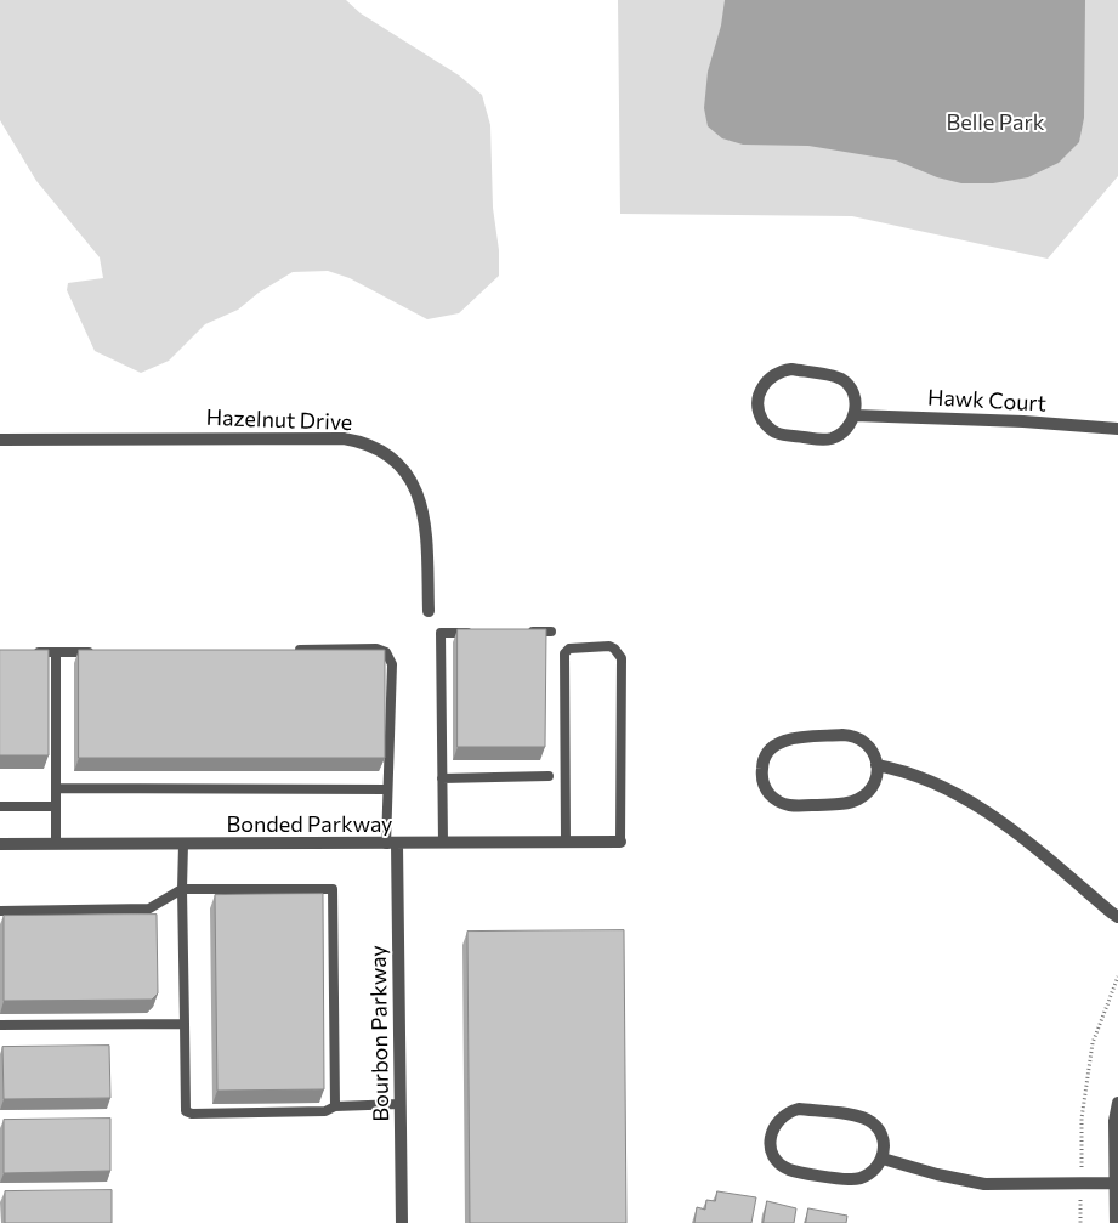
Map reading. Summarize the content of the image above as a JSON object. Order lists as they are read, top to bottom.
{
  "streets": {
    "street": [
      "Hawk Court",
      "Hazelnut Drive",
      "Bonded Parkway",
      "Bourbon Parkway"
    ]
  },
  "crossings": [
    ["Bonded Parkway", "Bourbon Parkway"]
  ],
  "parks": ["Belle Park"]
}
